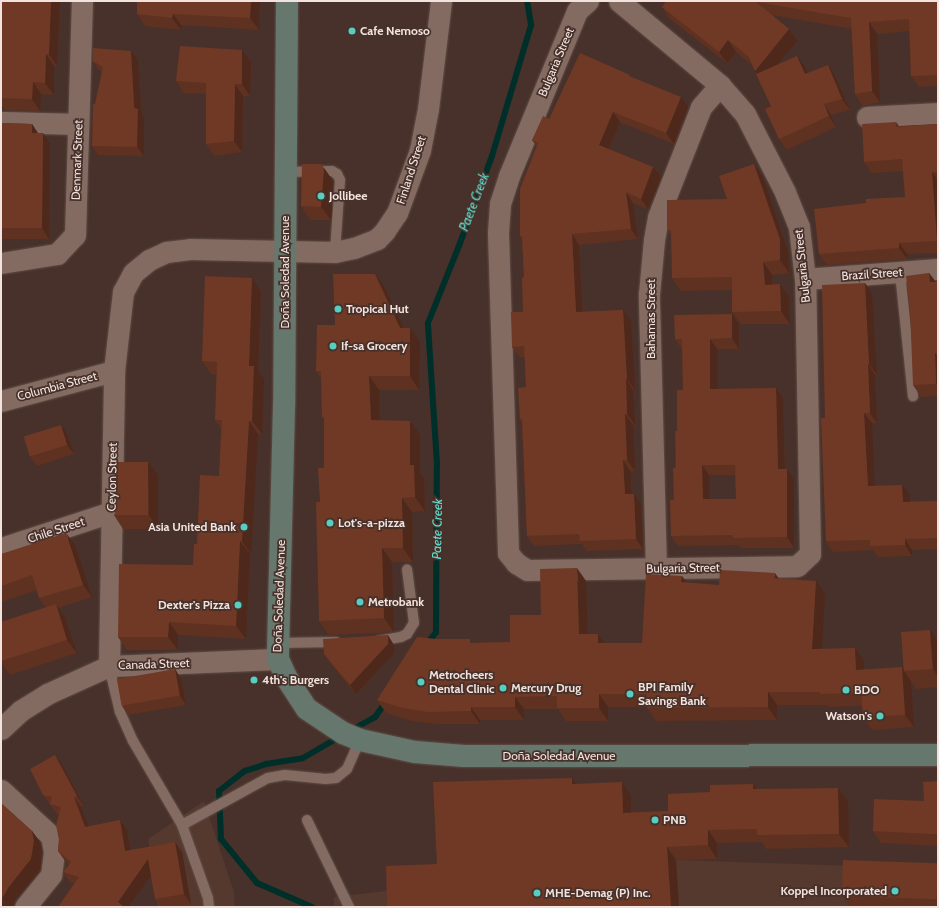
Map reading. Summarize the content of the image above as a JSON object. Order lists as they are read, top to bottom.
{
  "streets": {
    "main road": ["Doña Soledad Avenue"],
    "street": [
      "Bulgaria Street",
      "Denmark Street",
      "Finland Street",
      "Brazil Street",
      "Bahamas Street",
      "Columbia Street",
      "Ceylon Street",
      "Chile Street",
      "Canada Street"
    ]
  },
  "crossings": [
    ["Bulgaria Street", "Brazil Street"],
    ["Bulgaria Street", "Bahamas Street"],
    ["Finland Street", "Doña Soledad Avenue"],
    ["Finland Street", "Ceylon Street"],
    ["Doña Soledad Avenue", "Ceylon Street"],
    ["Doña Soledad Avenue", "Canada Street"],
    ["Columbia Street", "Ceylon Street"],
    ["Ceylon Street", "Chile Street"],
    ["Ceylon Street", "Canada Street"]
  ],
  "water": ["Paete Creek"],
  "places": [
    "Cafe Nemoso",
    "Jollibee",
    "Tropical Hut",
    "If-sa Grocery",
    "Lot's-a-pizza",
    "Asia United Bank",
    "Metrobank",
    "Dexter's Pizza",
    "4th's Burgers",
    "Metrocheers Dental Clinic",
    "Mercury Drug",
    "BDO",
    "BPI Family Savings Bank",
    "Watson's",
    "PNB",
    "Koppel Incorporated",
    "MHE-Demag (P) Inc."
  ]
}
